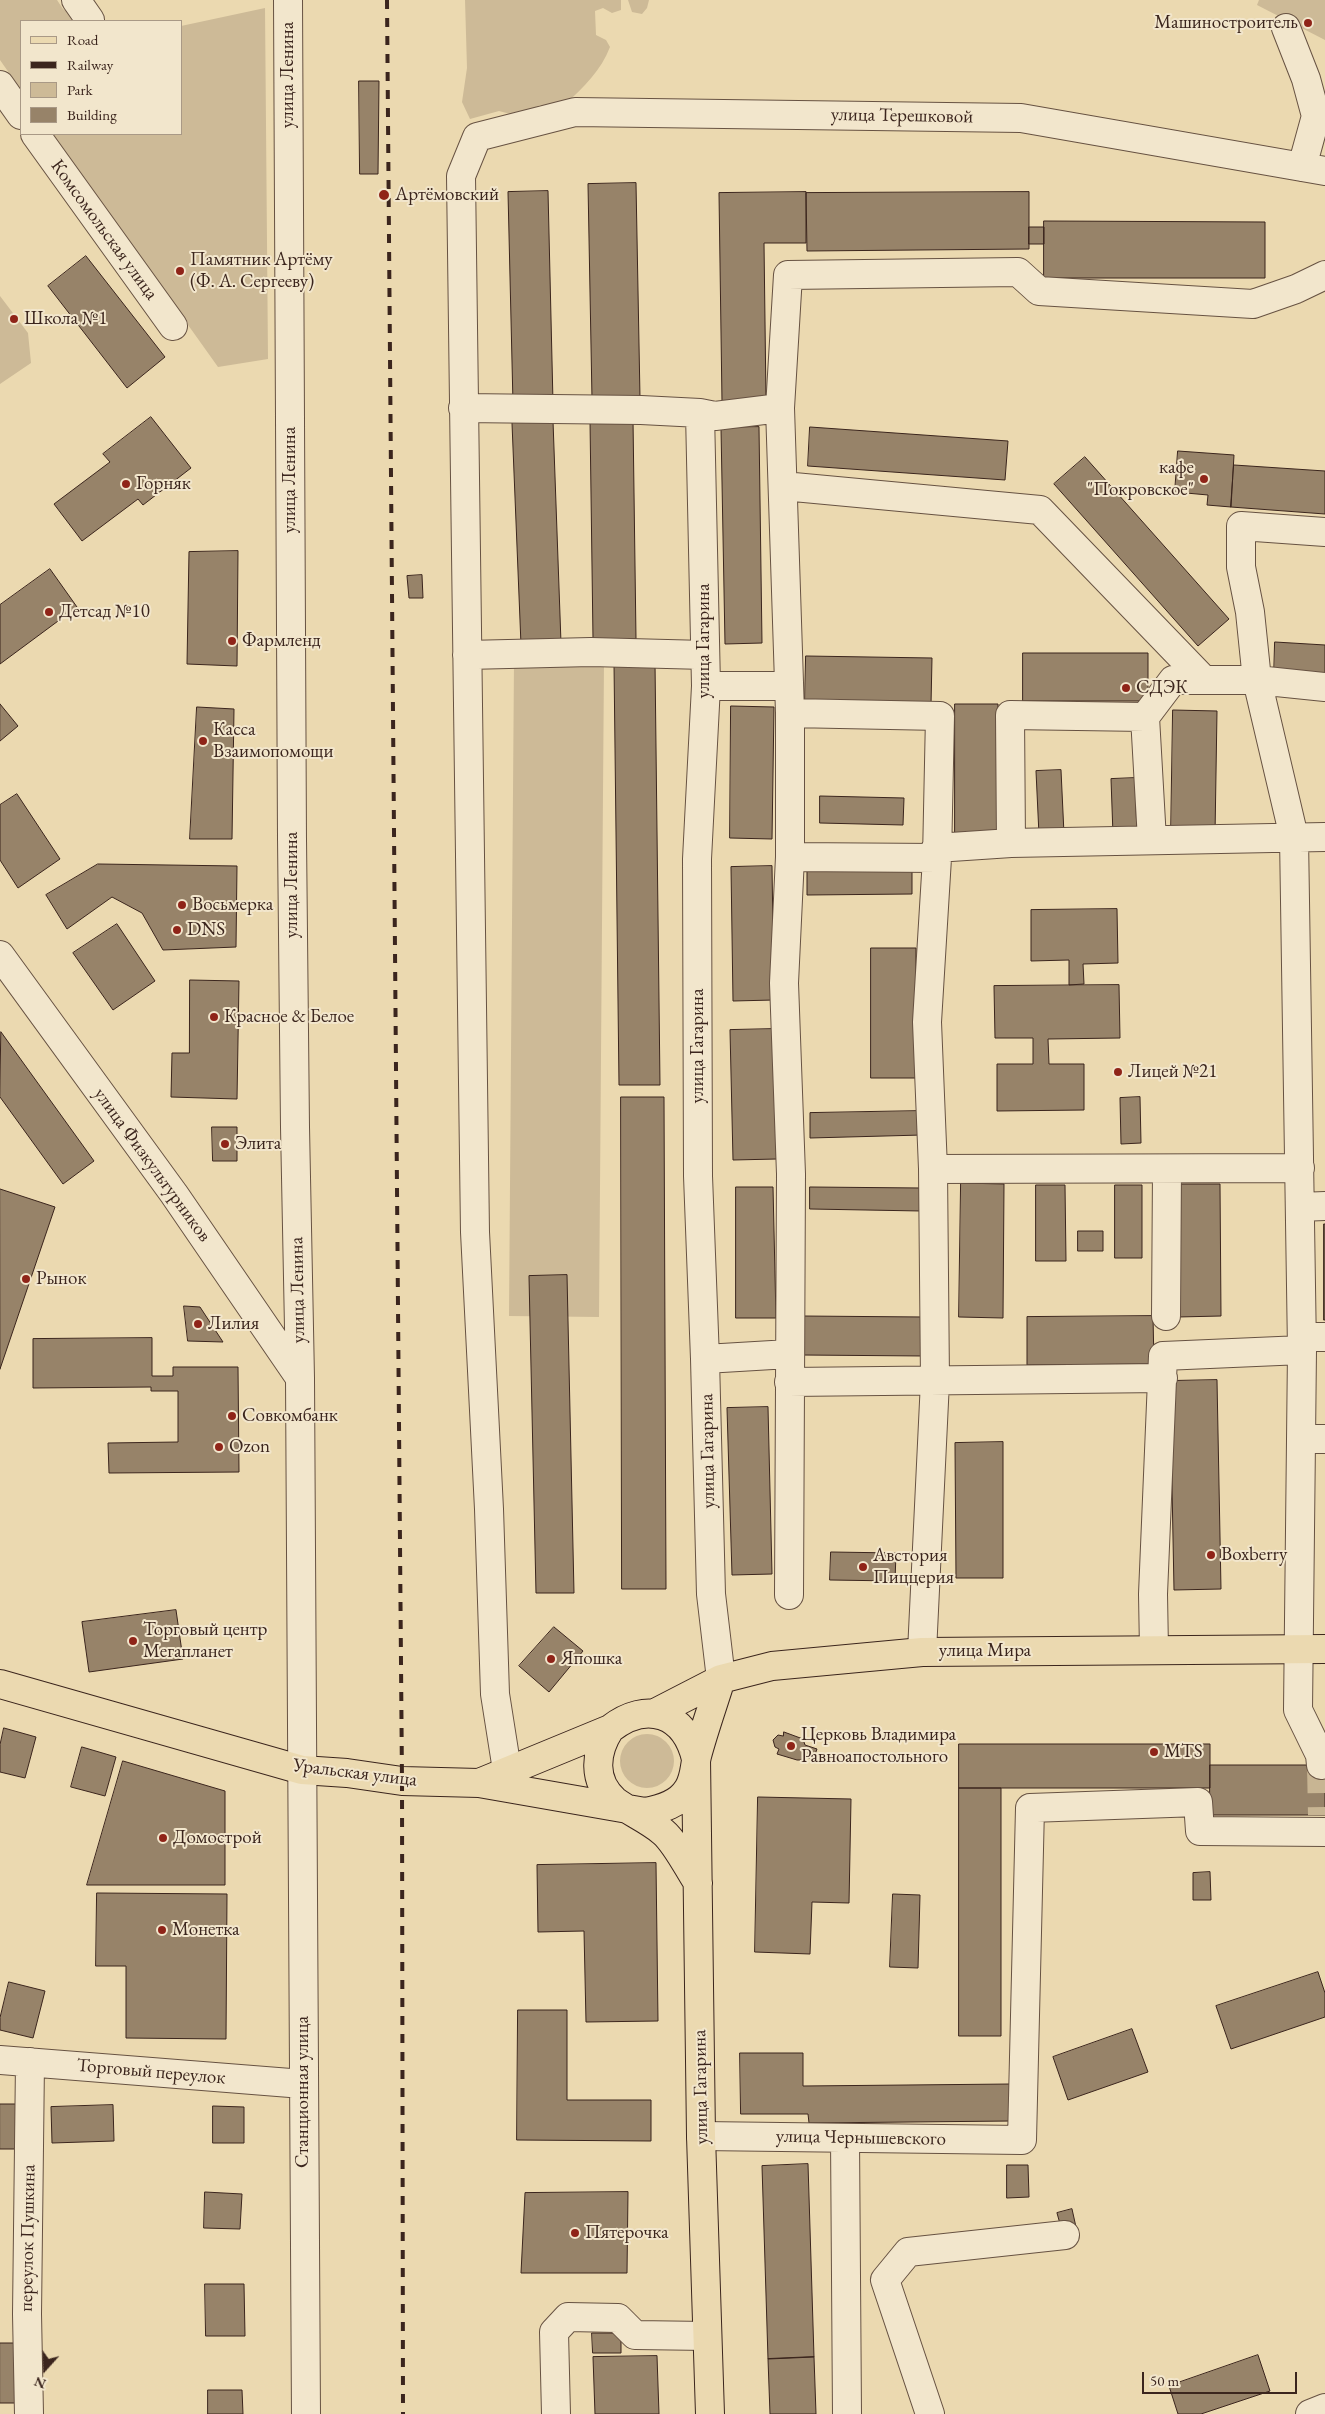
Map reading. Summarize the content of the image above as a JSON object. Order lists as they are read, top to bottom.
{
  "streets": {
    "main road": ["улица Гагарина", "улица Мира", "Уральская улица"],
    "street": [
      "улица Ленина",
      "улица Терешковой",
      "Комсомольская улица",
      "улица Физкультурников",
      "Торговый переулок",
      "Станционная улица",
      "улица Чернышевского",
      "переулок Пушкина"
    ]
  },
  "crossings": [
    ["улица Ленина", "улица Физкультурников"],
    ["улица Ленина", "Уральская улица"],
    ["улица Ленина", "Станционная улица"],
    ["улица Гагарина", "улица Мира"],
    ["улица Гагарина", "Уральская улица"],
    ["улица Гагарина", "улица Чернышевского"],
    ["улица Мира", "Уральская улица"],
    ["Уральская улица", "Станционная улица"],
    ["Торговый переулок", "Станционная улица"],
    ["Торговый переулок", "переулок Пушкина"]
  ],
  "places": [
    "Машиностроитель",
    "Артёмовский",
    "Памятник Артёму (Ф. А. Сергееву)",
    "Школа №1",
    "кафе \"Покровское\"",
    "Горняк",
    "Детсад №10",
    "Фармленд",
    "СДЭК",
    "Касса Взаимопомощи",
    "Восьмерка",
    "DNS",
    "Красное & Белое",
    "Лицей №21",
    "Элита",
    "Рынок",
    "Лилия",
    "Совкомбанк",
    "Ozon",
    "Boxberry",
    "Австория Пиццерия",
    "Торговый центр Мегапланет",
    "Япошка",
    "Церковь Владимира Равноапостольного",
    "MTS",
    "Домострой",
    "Монетка",
    "Пятерочка"
  ],
  "legend": [
    "Road",
    "Railway",
    "Park",
    "Building"
  ],
  "scale_bar": "50 m",
  "north": "bottom"
}
